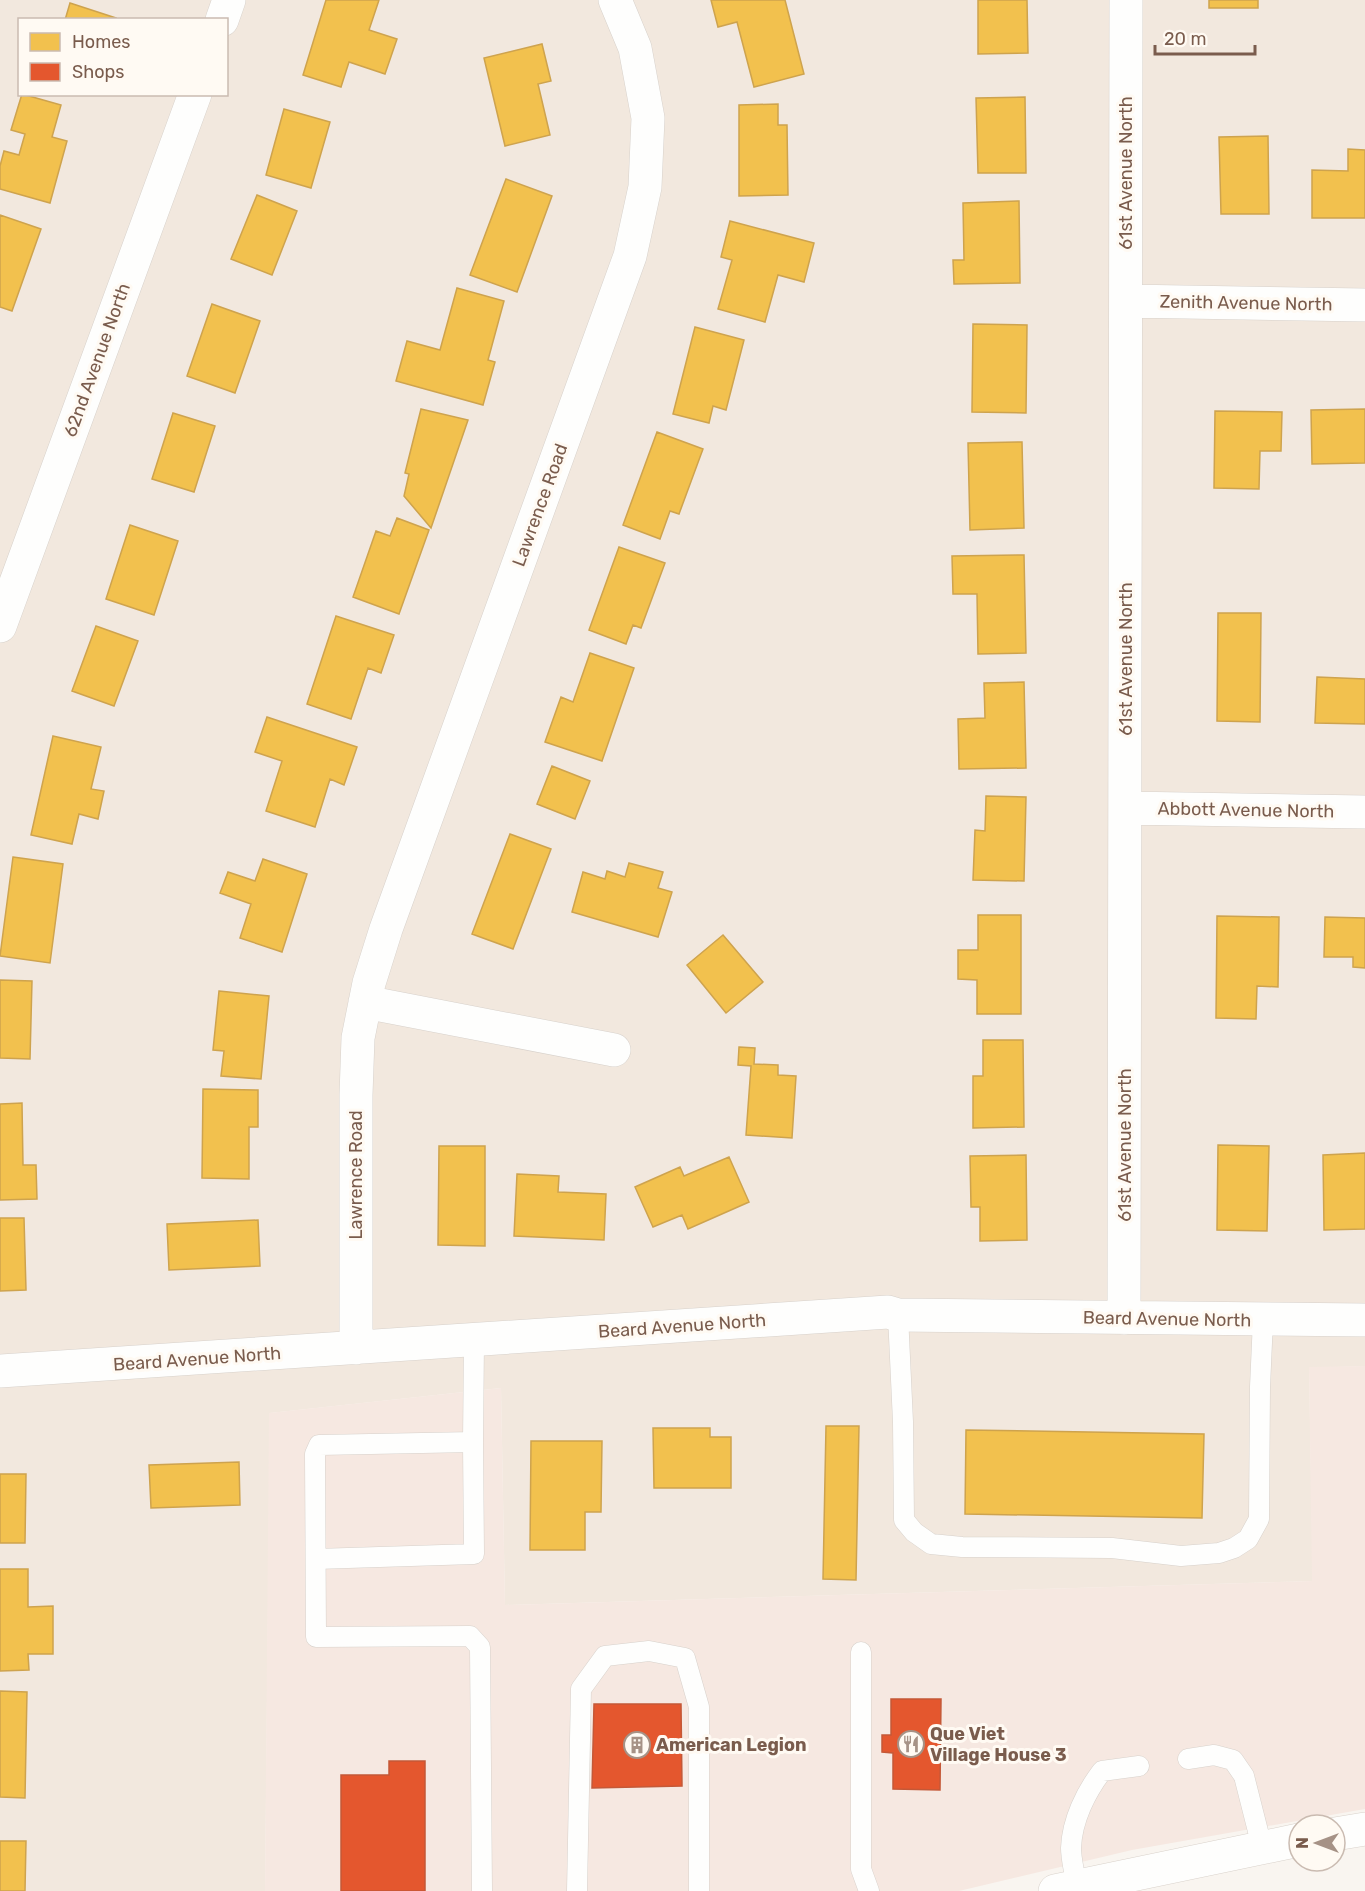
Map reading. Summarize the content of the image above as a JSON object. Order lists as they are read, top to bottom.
{
  "streets": {
    "street": [
      "61st Avenue North",
      "Zenith Avenue North",
      "62nd Avenue North",
      "Lawrence Road",
      "Abbott Avenue North",
      "Beard Avenue North"
    ]
  },
  "crossings": [
    ["61st Avenue North", "Zenith Avenue North"],
    ["61st Avenue North", "Abbott Avenue North"],
    ["61st Avenue North", "Beard Avenue North"],
    ["Lawrence Road", "Beard Avenue North"]
  ],
  "places": {
    "restaurant": ["Que Viet Village House 3"],
    "building": ["American Legion"]
  },
  "legend": ["Homes", "Shops"],
  "scale_bar": "20 m",
  "north": "left"
}
